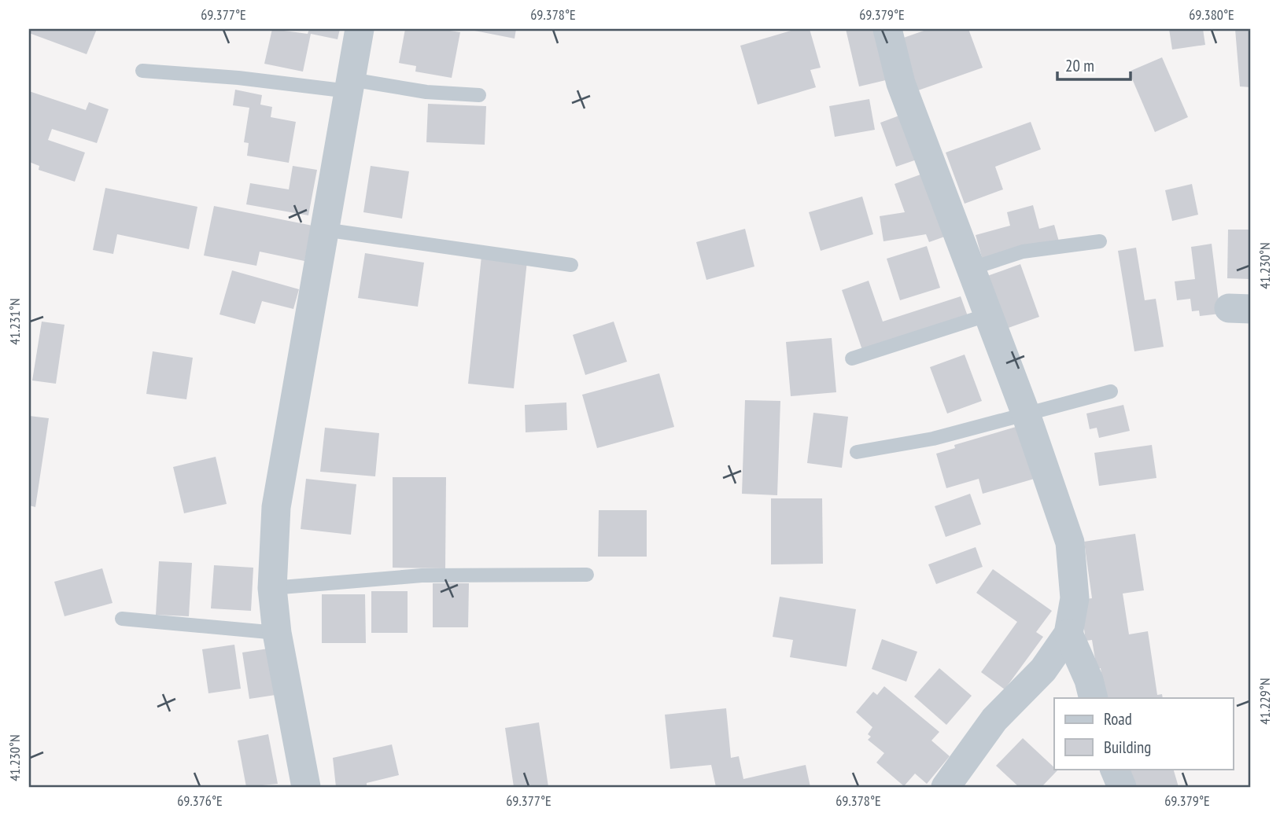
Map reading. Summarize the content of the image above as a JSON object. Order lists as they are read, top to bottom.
{
  "legend": ["Road", "Building"],
  "scale_bar": "20 m",
  "coordinates": [
    "69.377°E",
    "69.378°E",
    "69.379°E",
    "69.380°E",
    "41.230°N",
    "41.231°N",
    "41.229°N",
    "69.376°E"
  ]
}
